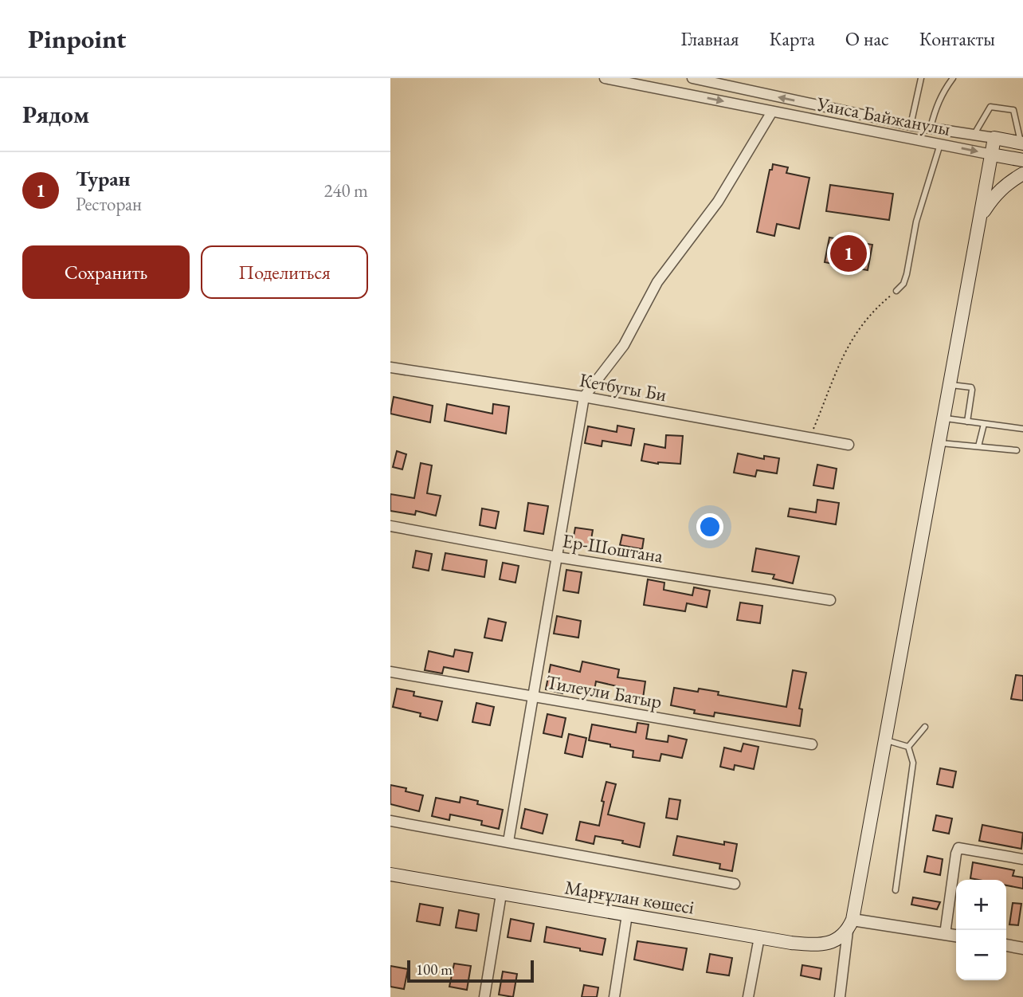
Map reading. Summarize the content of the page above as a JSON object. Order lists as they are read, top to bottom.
{
  "streets": {
    "main road": ["Марғұлан көшесі"],
    "street": [
      "Уаиса Байжанулы",
      "Кетбугы Би",
      "Ер-Шоштана",
      "Тилеули Батыр"
    ]
  },
  "scale_bar": "100 m",
  "page": {
    "header": "Pinpoint",
    "nav": [
      "Главная",
      "Карта",
      "О нас",
      "Контакты"
    ],
    "heading": "Рядом",
    "list": [
      {
        "mark": "1",
        "name": "Туран",
        "note": "Ресторан",
        "value": "240 m"
      }
    ],
    "buttons": ["Сохранить", "Поделиться"],
    "pins": "1",
    "map_buttons": ["+", "−"],
    "scale": "100 m"
  }
}
